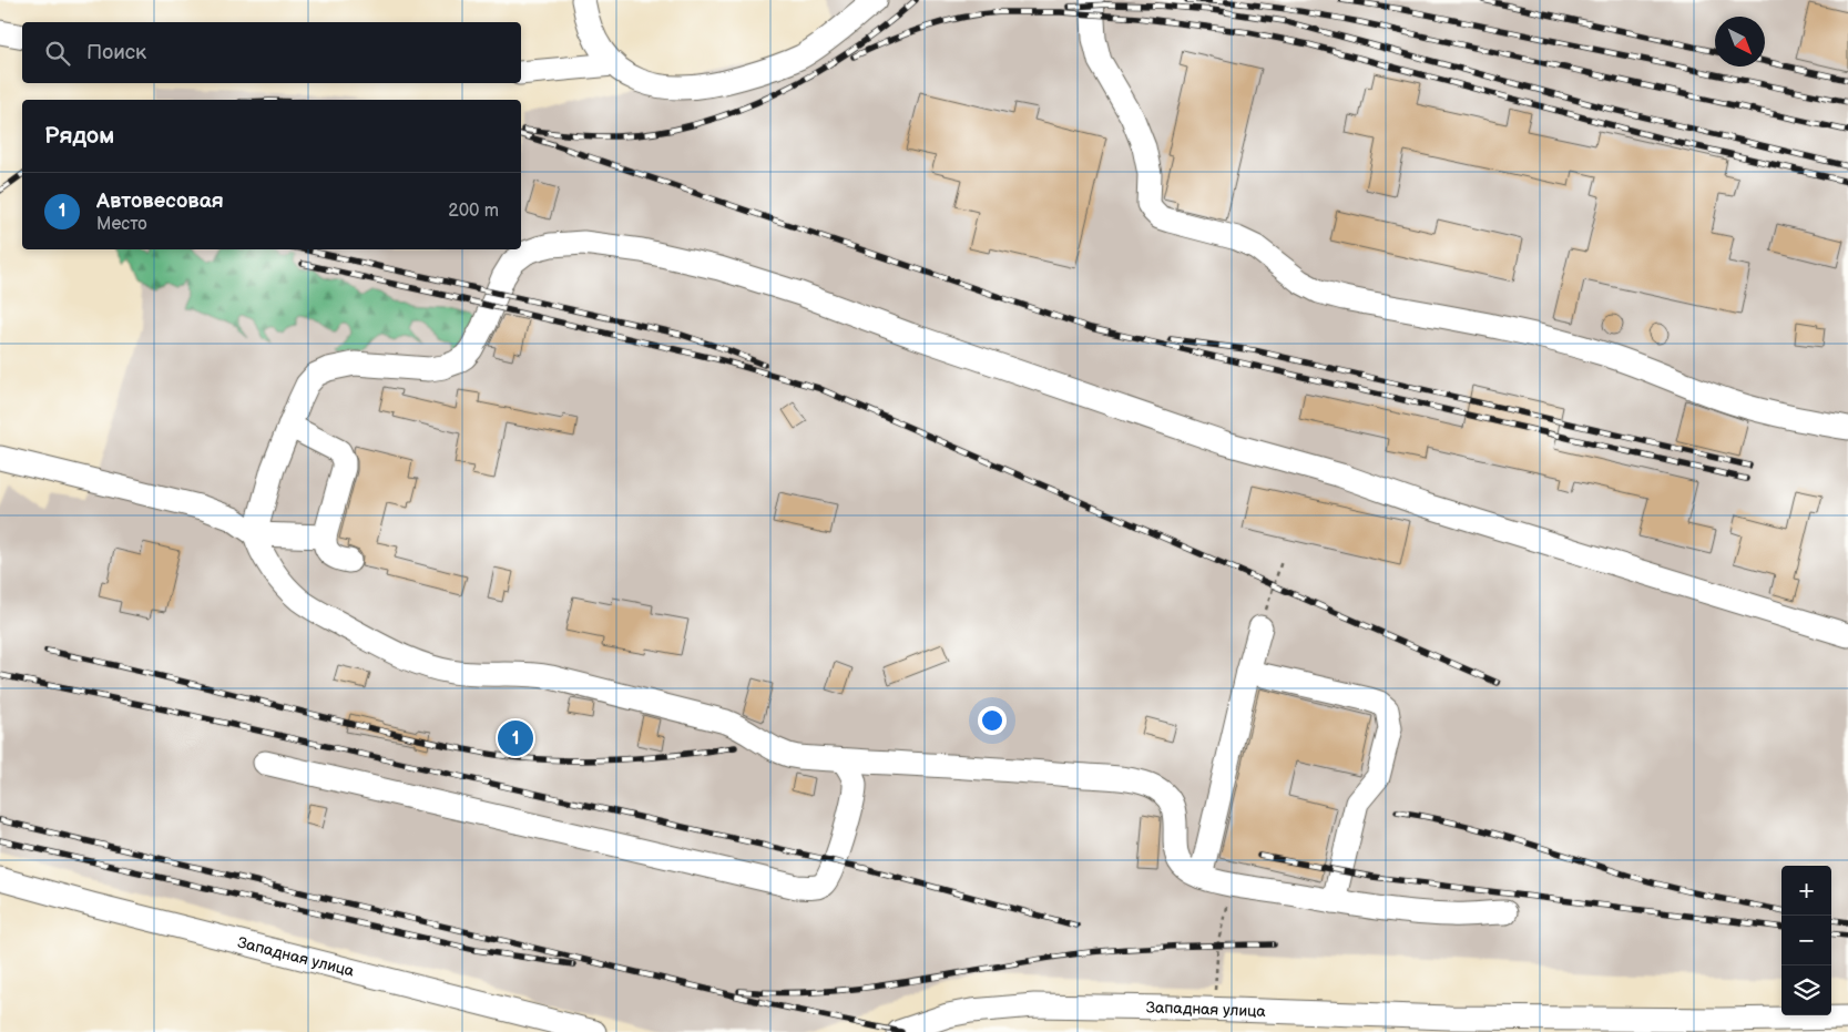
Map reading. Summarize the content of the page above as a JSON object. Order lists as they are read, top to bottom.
{
  "streets": {
    "street": ["Западная улица"]
  },
  "north": "bottom right",
  "page": {
    "search": "Поиск",
    "heading": "Рядом",
    "list": [
      {
        "mark": "1",
        "name": "Автовесовая",
        "note": "Место",
        "value": "200 m"
      }
    ],
    "pins": "1",
    "map_buttons": ["+", "−"]
  }
}
